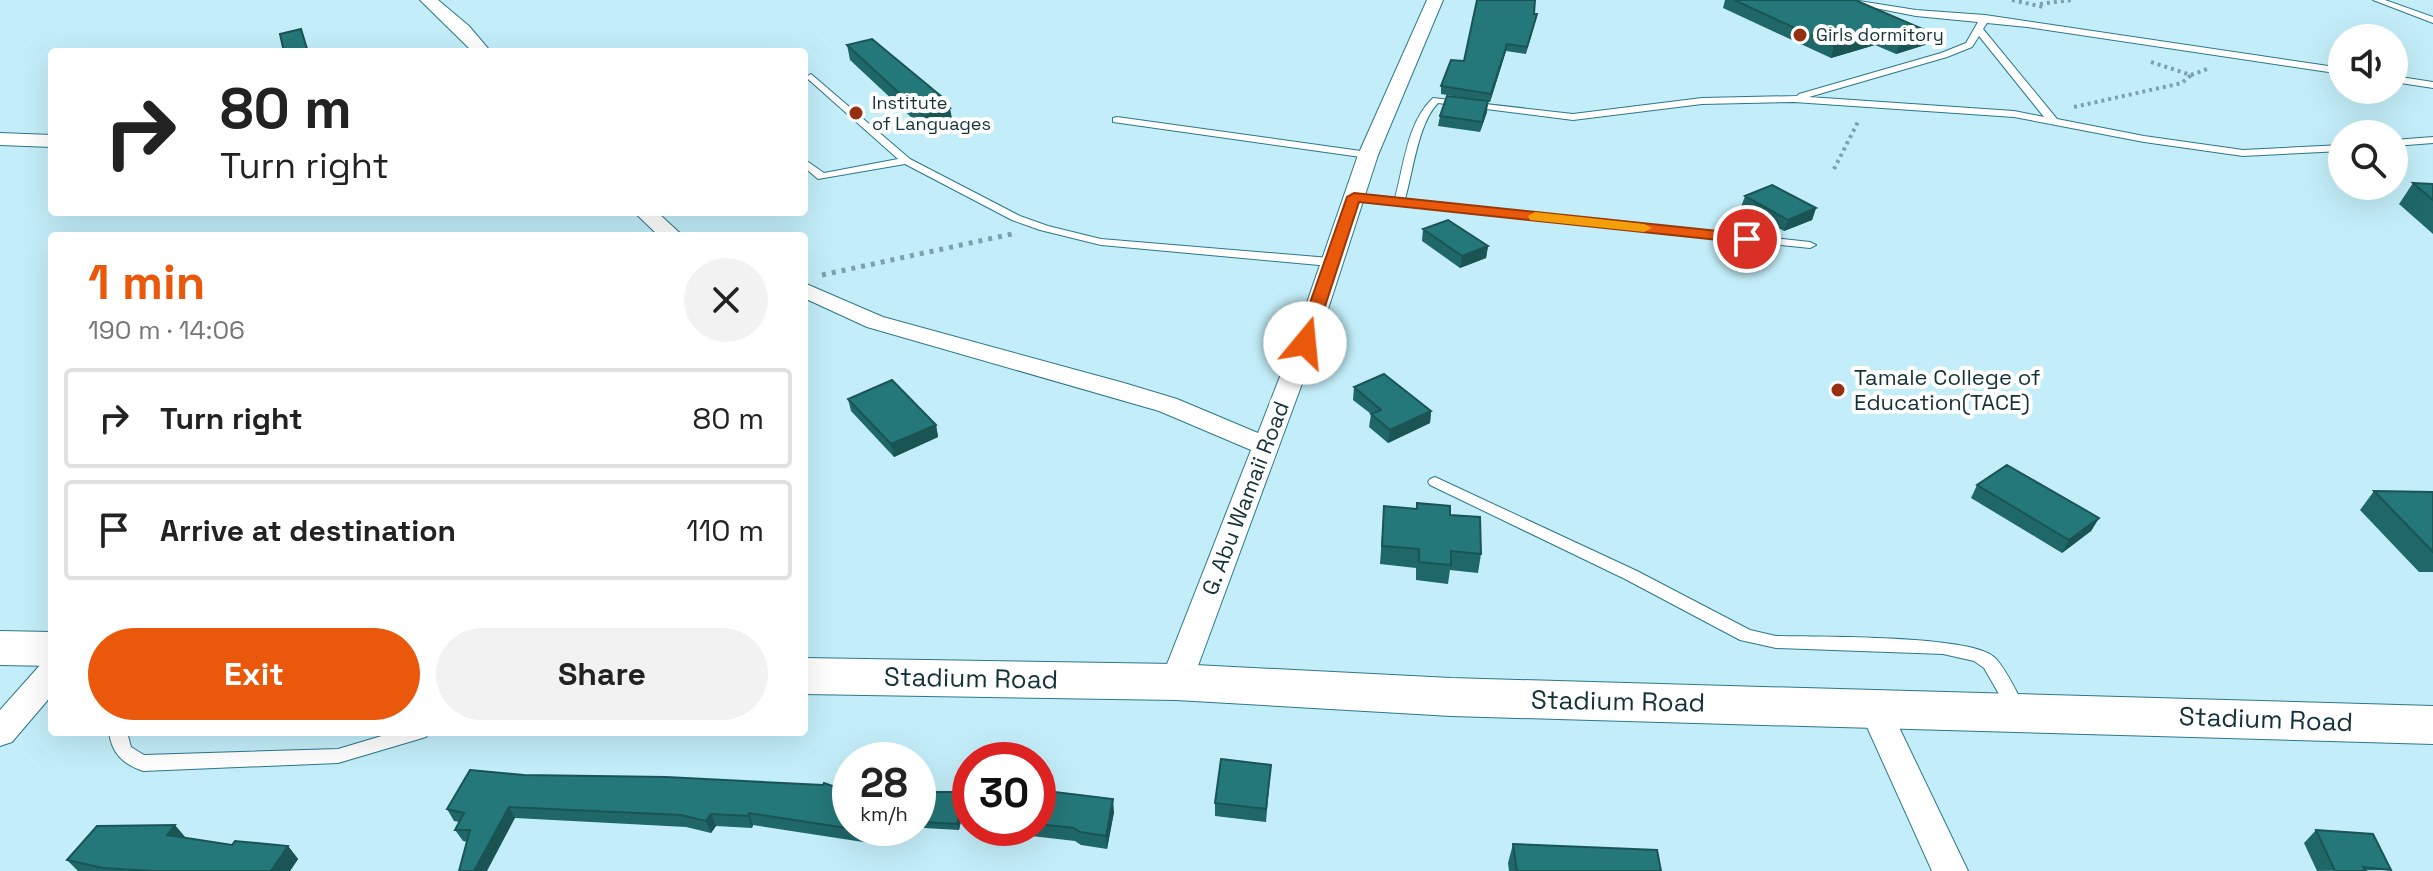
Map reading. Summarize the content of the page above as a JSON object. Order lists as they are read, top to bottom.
{
  "streets": {
    "main road": ["Stadium Road"],
    "street": ["G. Abu Wamaii Road"]
  },
  "crossings": [
    ["G. Abu Wamaii Road", "Stadium Road"]
  ],
  "places": ["Girls dormitory", "Institute of Languages", "Tamale College of Education(TACE)"],
  "page": {
    "turn": ["80 m", "Turn right"],
    "heading": ["1 min", "190 m · 14:06"],
    "list": [
      {
        "name": "Turn right",
        "value": "80 m"
      },
      {
        "name": "Arrive at destination",
        "value": "110 m"
      }
    ],
    "buttons": ["Exit", "Share"],
    "speed": "28 km/h",
    "limit": "30"
  }
}
